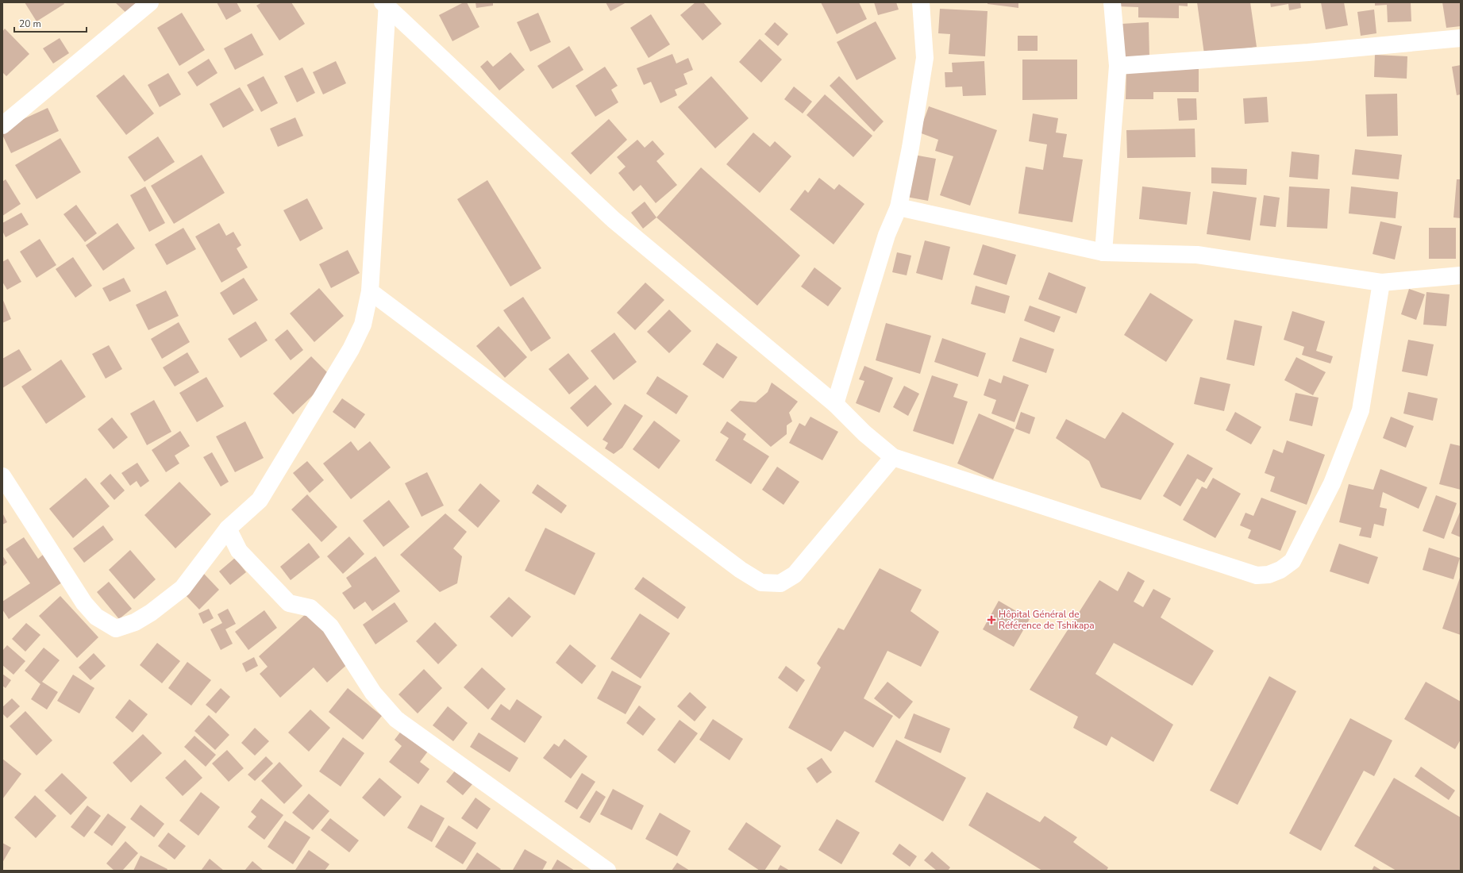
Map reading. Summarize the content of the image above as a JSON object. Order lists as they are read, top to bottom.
{
  "places": {
    "health": ["Hôpital Général de Référence de Tshikapa"]
  },
  "scale_bar": "20 m"
}
